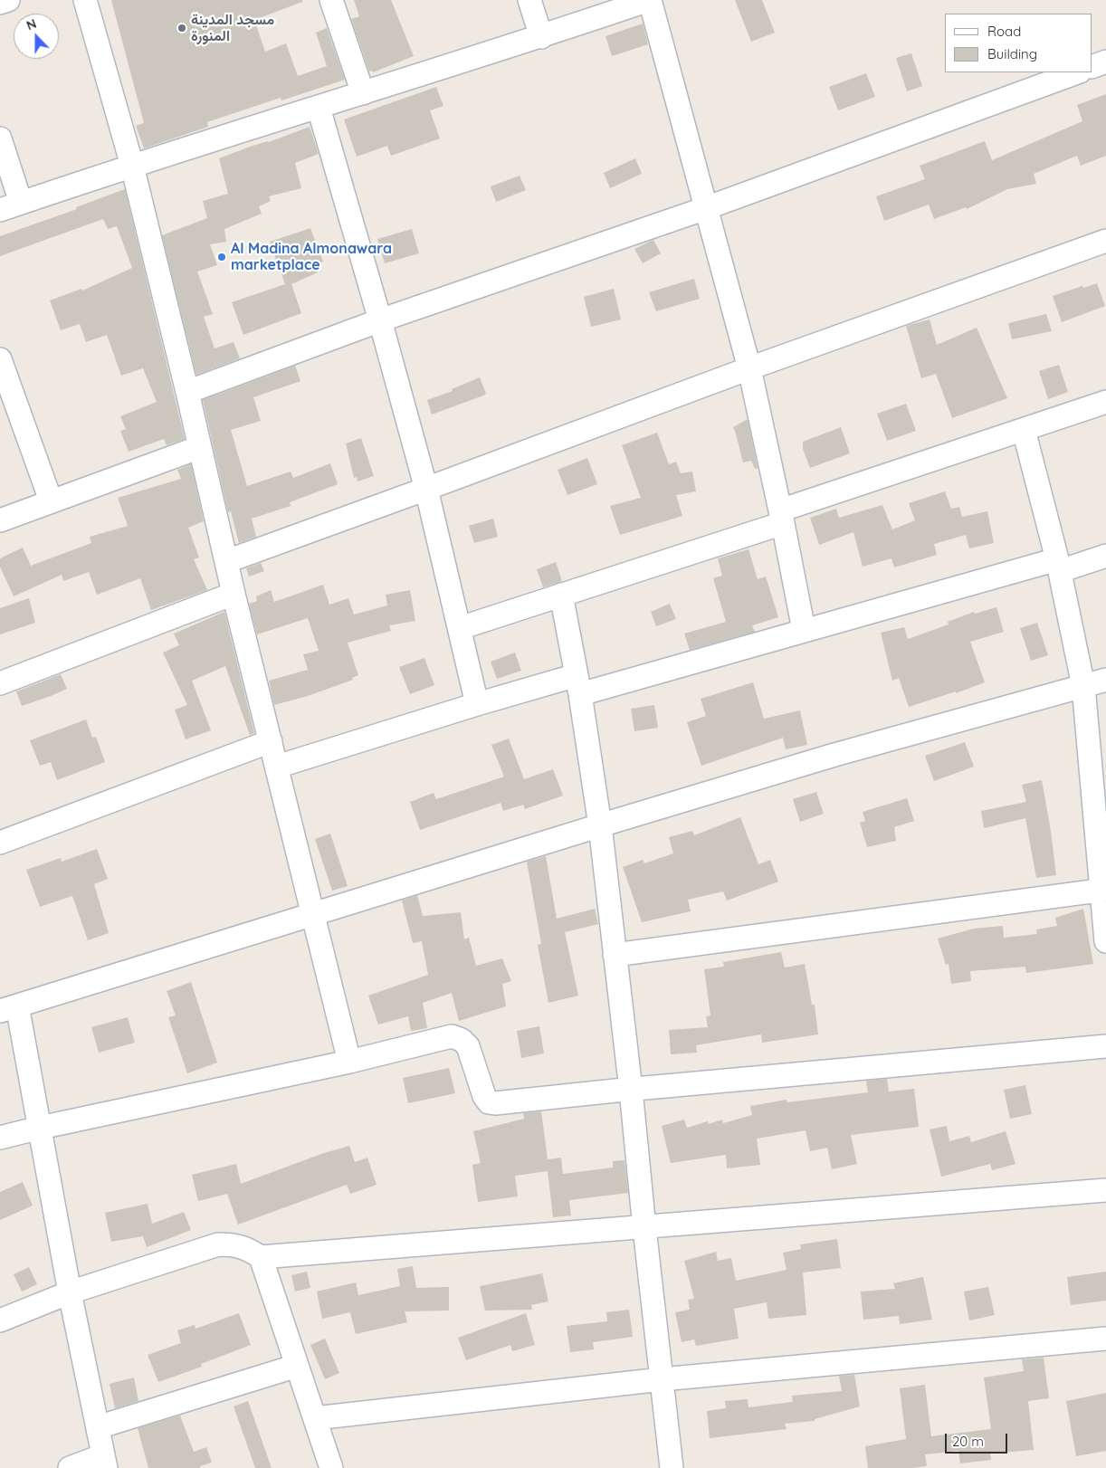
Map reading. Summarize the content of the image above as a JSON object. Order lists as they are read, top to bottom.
{
  "places": ["مسجد المدينة المنورة", "Al Madina Almonawara marketplace"],
  "legend": ["Road", "Building"],
  "scale_bar": "20 m",
  "north": "top"
}
